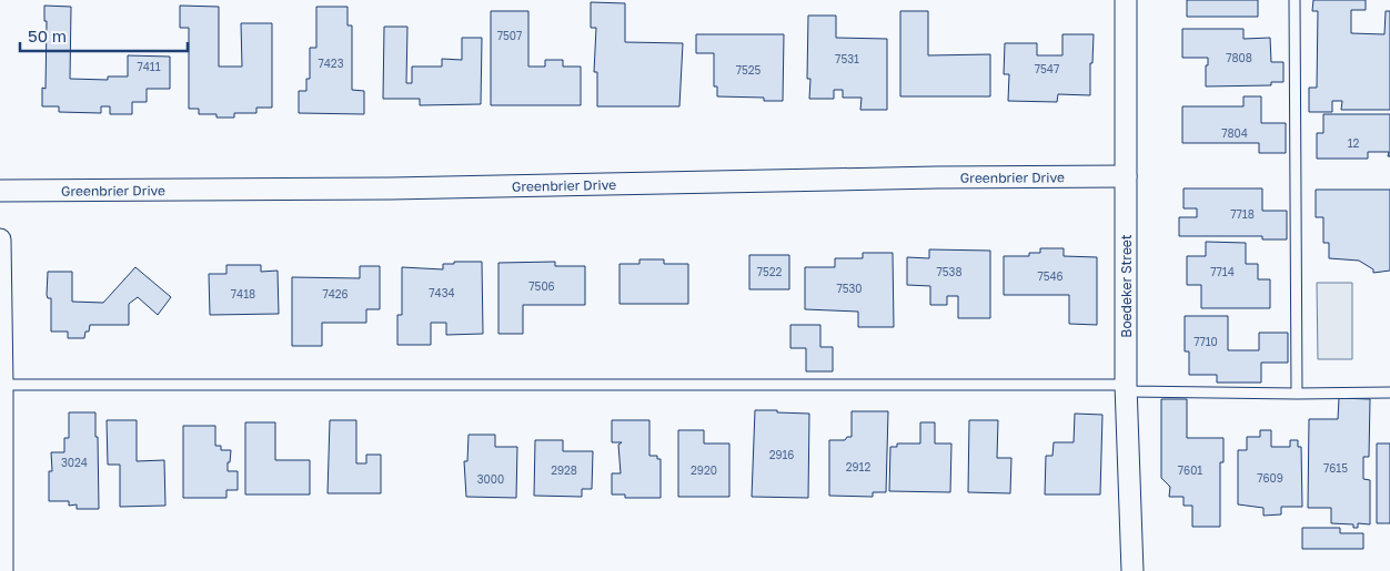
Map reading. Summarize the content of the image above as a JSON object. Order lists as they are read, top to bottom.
{
  "streets": {
    "street": ["Greenbrier Drive", "Boedeker Street"]
  },
  "crossings": [
    ["Greenbrier Drive", "Boedeker Street"]
  ],
  "house_numbers": [
    "7507",
    "7808",
    "7531",
    "7423",
    "7411",
    "7547",
    "7525",
    "7804",
    "12",
    "7718",
    "7522",
    "7538",
    "7714",
    "7546",
    "7506",
    "7530",
    "7434",
    "7418",
    "7426",
    "7710",
    "2916",
    "3024",
    "2912",
    "7615",
    "2928",
    "2920",
    "7601",
    "7609",
    "3000"
  ],
  "scale_bar": "50 m"
}
